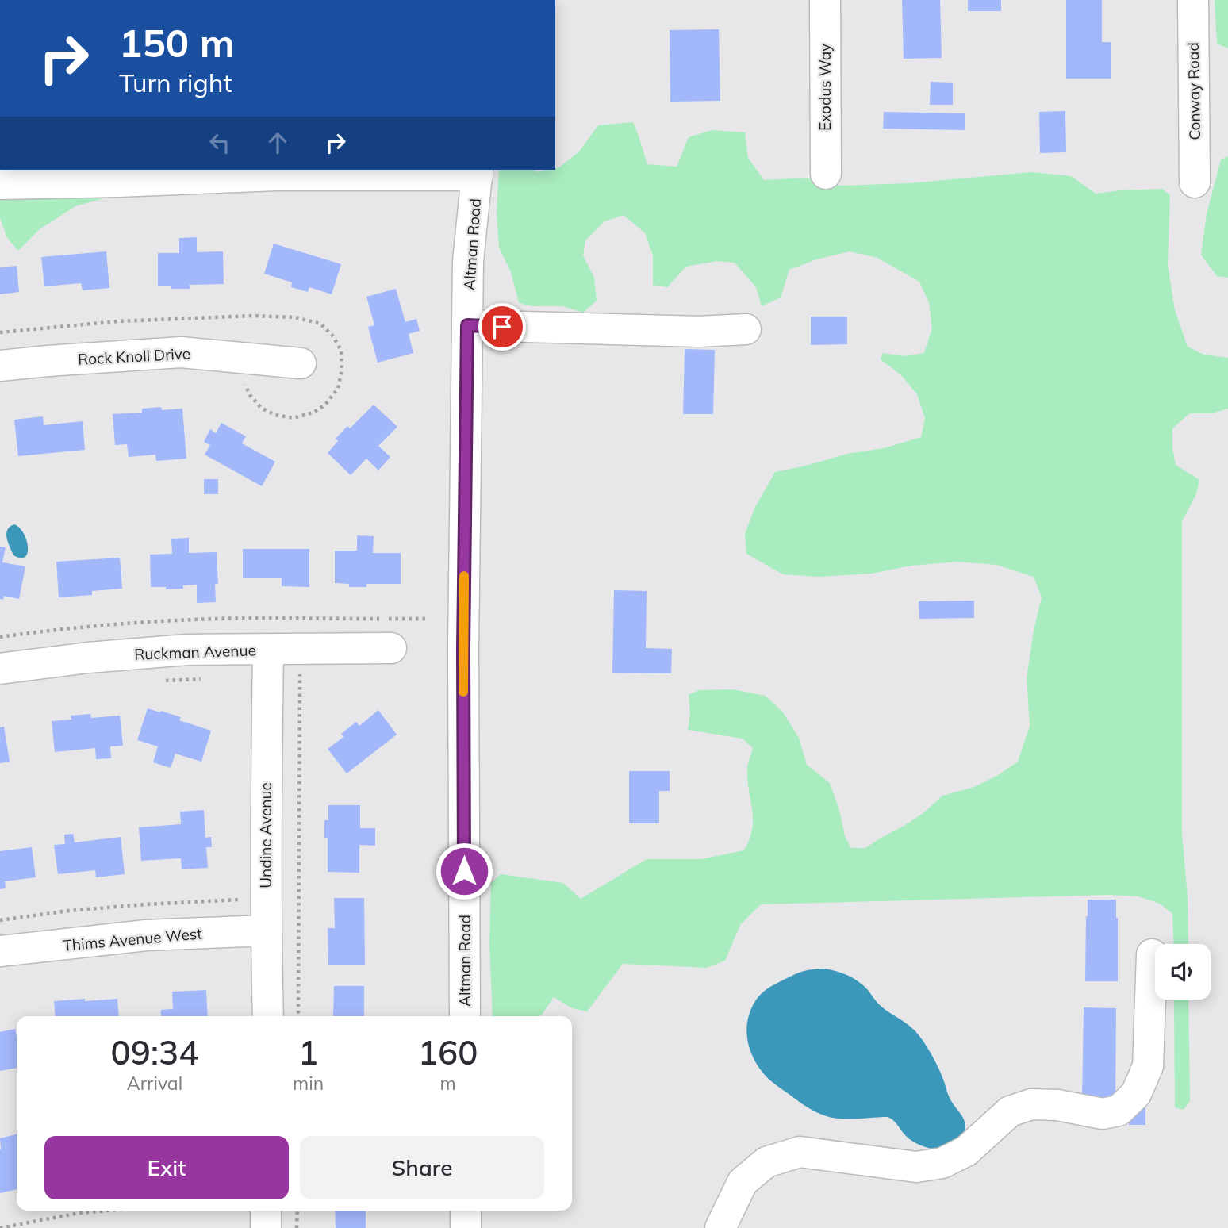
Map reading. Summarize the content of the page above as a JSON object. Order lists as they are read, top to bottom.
{
  "streets": {
    "street": [
      "Exodus Way",
      "Conway Road",
      "Altman Road",
      "Rock Knoll Drive",
      "Ruckman Avenue",
      "Undine Avenue",
      "Thims Avenue West"
    ]
  },
  "crossings": [
    ["Ruckman Avenue", "Undine Avenue"],
    ["Undine Avenue", "Thims Avenue West"]
  ],
  "page": {
    "turn": ["150 m", "Turn right"],
    "eta": [
      "09:34",
      "Arrival",
      "1",
      "min",
      "160",
      "m"
    ],
    "buttons": ["Exit", "Share"]
  }
}
